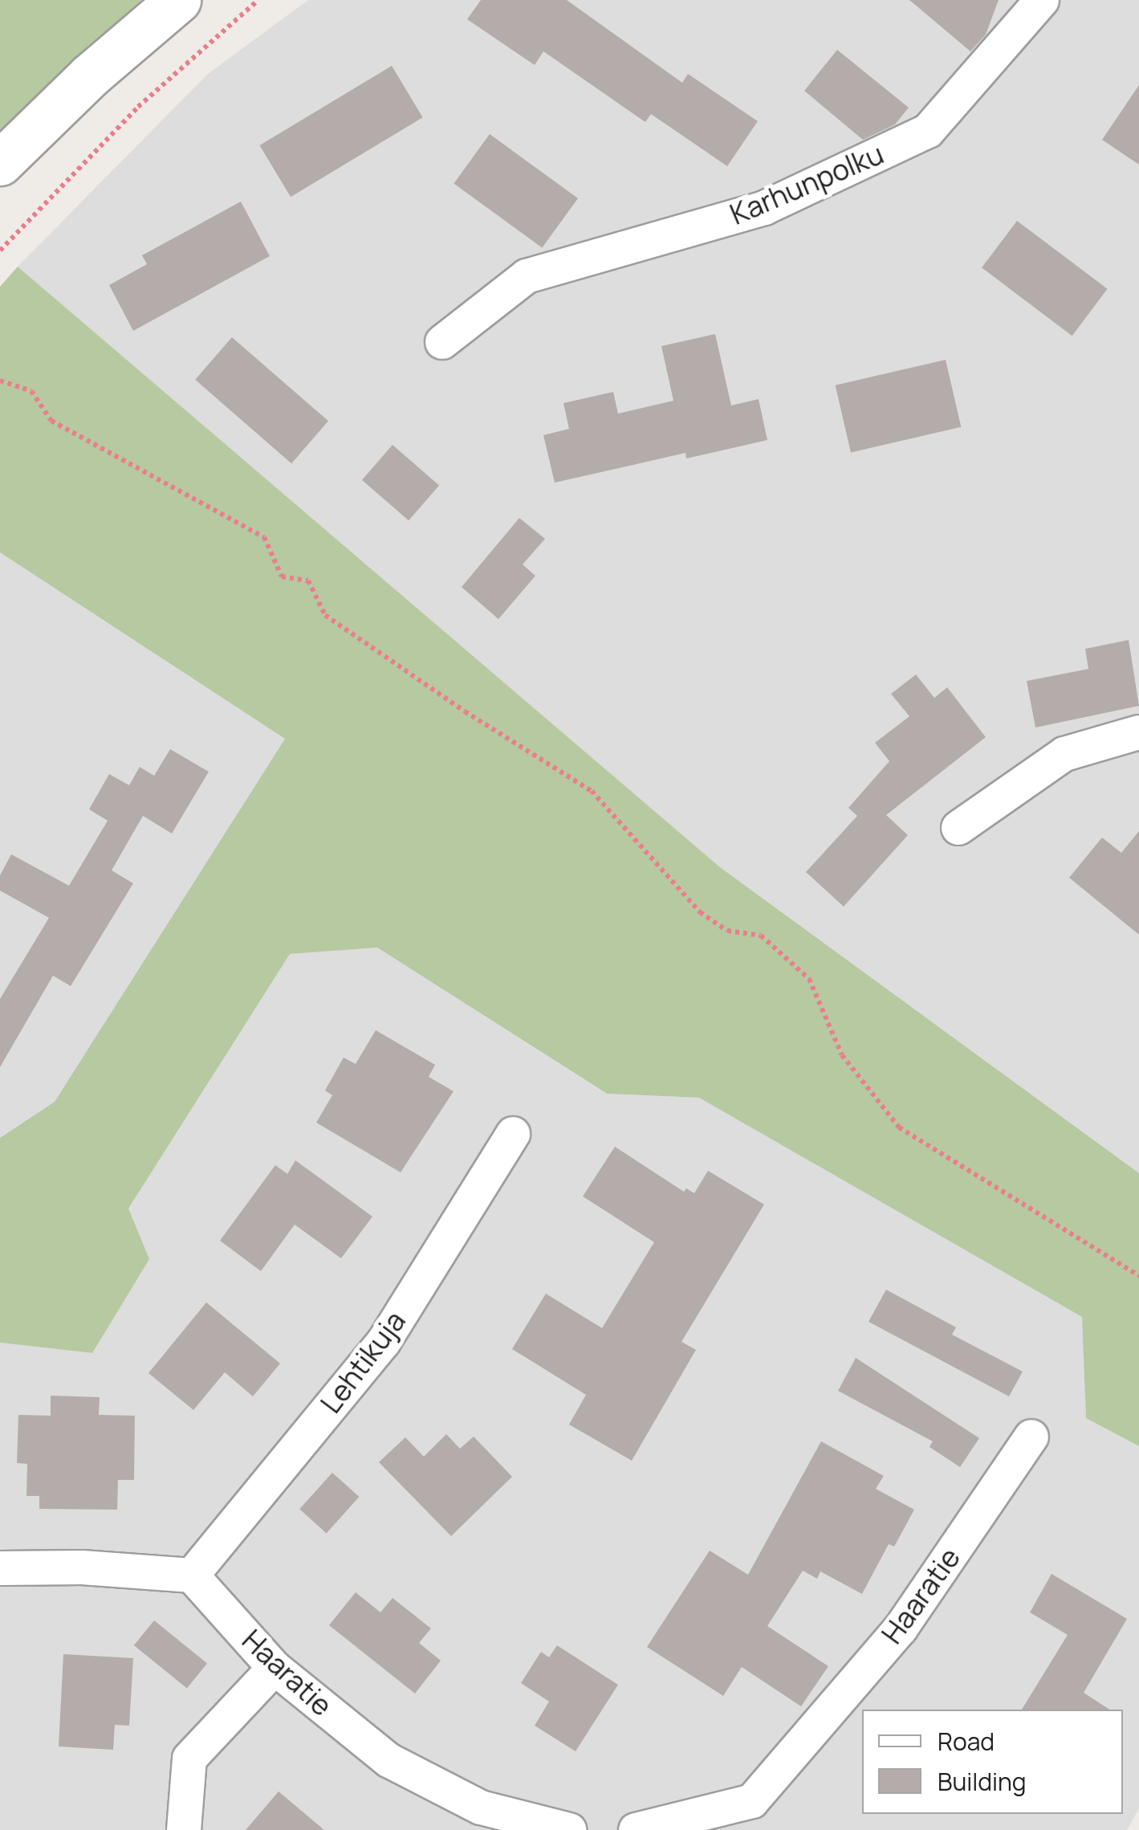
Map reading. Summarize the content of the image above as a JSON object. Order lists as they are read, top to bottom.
{
  "streets": {
    "street": ["Karhunpolku", "Lehtikuja", "Haaratie"]
  },
  "crossings": [
    ["Lehtikuja", "Haaratie"]
  ],
  "legend": ["Road", "Building"]
}
